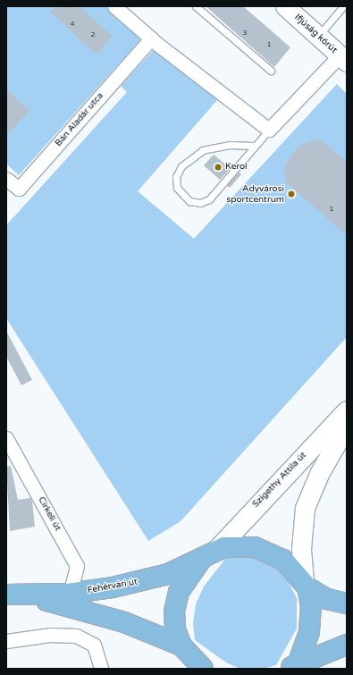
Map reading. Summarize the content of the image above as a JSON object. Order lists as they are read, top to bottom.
{
  "streets": {
    "main road": ["Fehérvári út"],
    "street": [
      "Ifjúság körút",
      "Bán Aladár utca",
      "Szigethy Attila út",
      "Cirkeli út"
    ]
  },
  "crossings": [
    ["Szigethy Attila út", "Fehérvári út"],
    ["Cirkeli út", "Fehérvári út"]
  ],
  "places": ["Kerol", "Adyvárosi sportcentrum"],
  "house_numbers": [
    "4",
    "3",
    "2",
    "1",
    "1"
  ]
}
